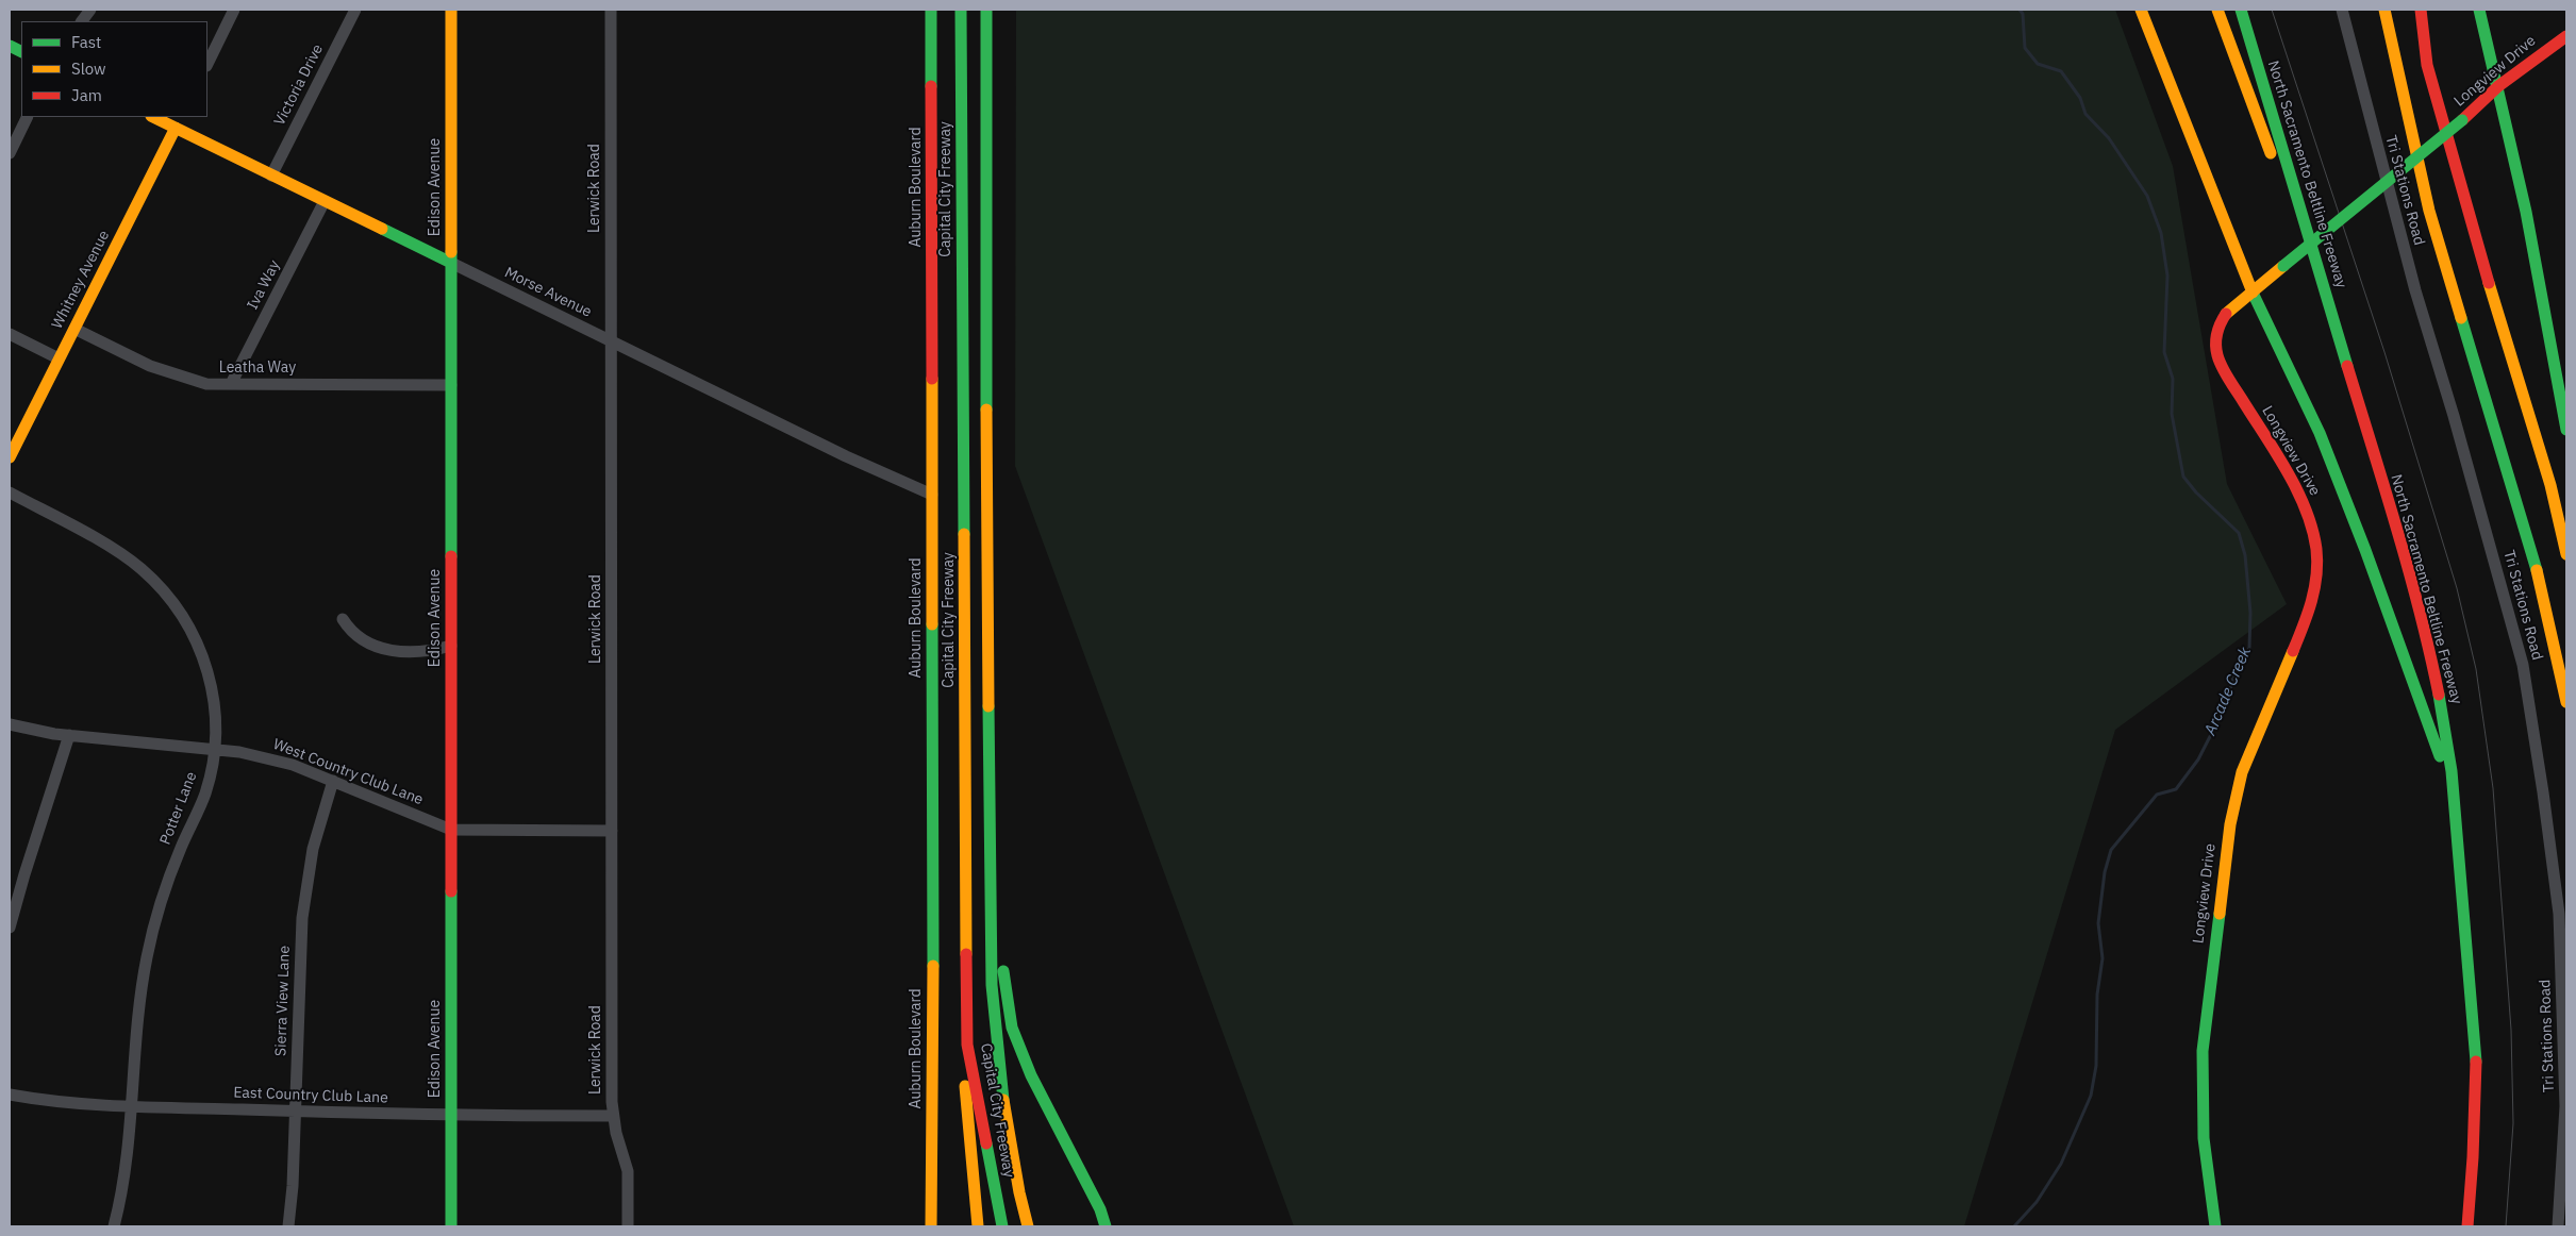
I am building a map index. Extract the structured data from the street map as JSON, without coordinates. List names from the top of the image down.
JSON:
{
  "streets": {
    "main road": [
      "Longview Drive",
      "North Sacramento Beltline Freeway",
      "Edison Avenue",
      "Auburn Boulevard",
      "Capital City Freeway",
      "Whitney Avenue",
      "Morse Avenue"
    ],
    "street": [
      "Victoria Drive",
      "Lerwick Road",
      "Tri Stations Road",
      "Iva Way",
      "Leatha Way",
      "West Country Club Lane",
      "Potter Lane",
      "Sierra View Lane",
      "East Country Club Lane"
    ]
  },
  "crossings": [
    ["Victoria Drive", "Morse Avenue"],
    ["Edison Avenue", "Morse Avenue"],
    ["Edison Avenue", "Leatha Way"],
    ["Edison Avenue", "West Country Club Lane"],
    ["Edison Avenue", "East Country Club Lane"],
    ["Auburn Boulevard", "Morse Avenue"],
    ["Lerwick Road", "Morse Avenue"],
    ["Lerwick Road", "West Country Club Lane"],
    ["Lerwick Road", "East Country Club Lane"],
    ["Whitney Avenue", "Morse Avenue"],
    ["Whitney Avenue", "Leatha Way"],
    ["Iva Way", "Morse Avenue"],
    ["Iva Way", "Leatha Way"],
    ["West Country Club Lane", "Potter Lane"],
    ["West Country Club Lane", "Sierra View Lane"],
    ["Potter Lane", "East Country Club Lane"],
    ["Sierra View Lane", "East Country Club Lane"]
  ],
  "water": ["Arcade Creek"],
  "legend": ["Fast", "Slow", "Jam"]
}
